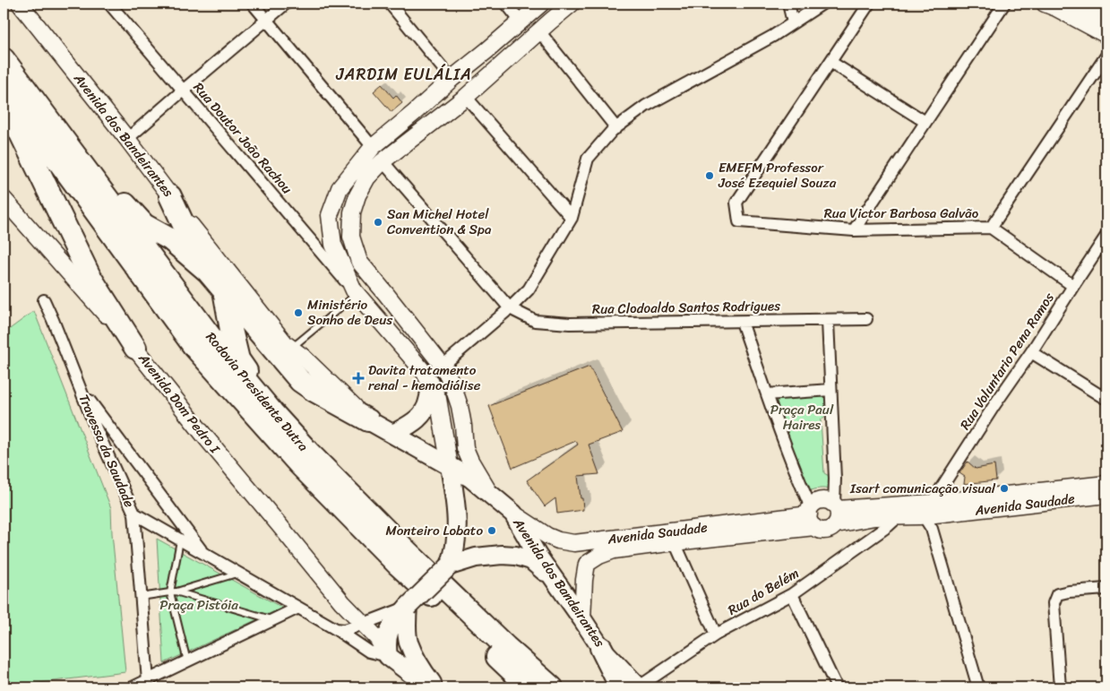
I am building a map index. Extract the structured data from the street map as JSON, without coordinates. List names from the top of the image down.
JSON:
{
  "streets": {
    "highway": ["Rodovia Presidente Dutra"],
    "main road": ["Avenida dos Bandeirantes", "Avenida Dom Pedro I", "Avenida Saudade"],
    "street": [
      "Rua Doutor João Rachou",
      "Rua Victor Barbosa Galvão",
      "Rua Clodoaldo Santos Rodrigues",
      "Rua Voluntario Pena Ramos",
      "Travessa da Saudade",
      "Rua do Belém"
    ]
  },
  "crossings": [
    ["Avenida dos Bandeirantes", "Avenida Saudade"],
    ["Avenida dos Bandeirantes", "Rua do Belém"],
    ["Rua Victor Barbosa Galvão", "Rua Voluntario Pena Ramos"],
    ["Rua Voluntario Pena Ramos", "Avenida Saudade"],
    ["Avenida Dom Pedro I", "Travessa da Saudade"],
    ["Avenida Saudade", "Rua do Belém"]
  ],
  "districts": ["JARDIM EULÁLIA"],
  "parks": ["Praça Paul Haires", "Praça Pistóia"],
  "places": {
    "other": [
      "EMEFM Professor José Ezequiel Souza",
      "San Michel Hotel Convention & Spa",
      "Ministério Sonho de Deus",
      "Isart comunicação visual",
      "Monteiro Lobato"
    ],
    "health": ["Davita tratamento renal - hemodiálise"]
  }
}
